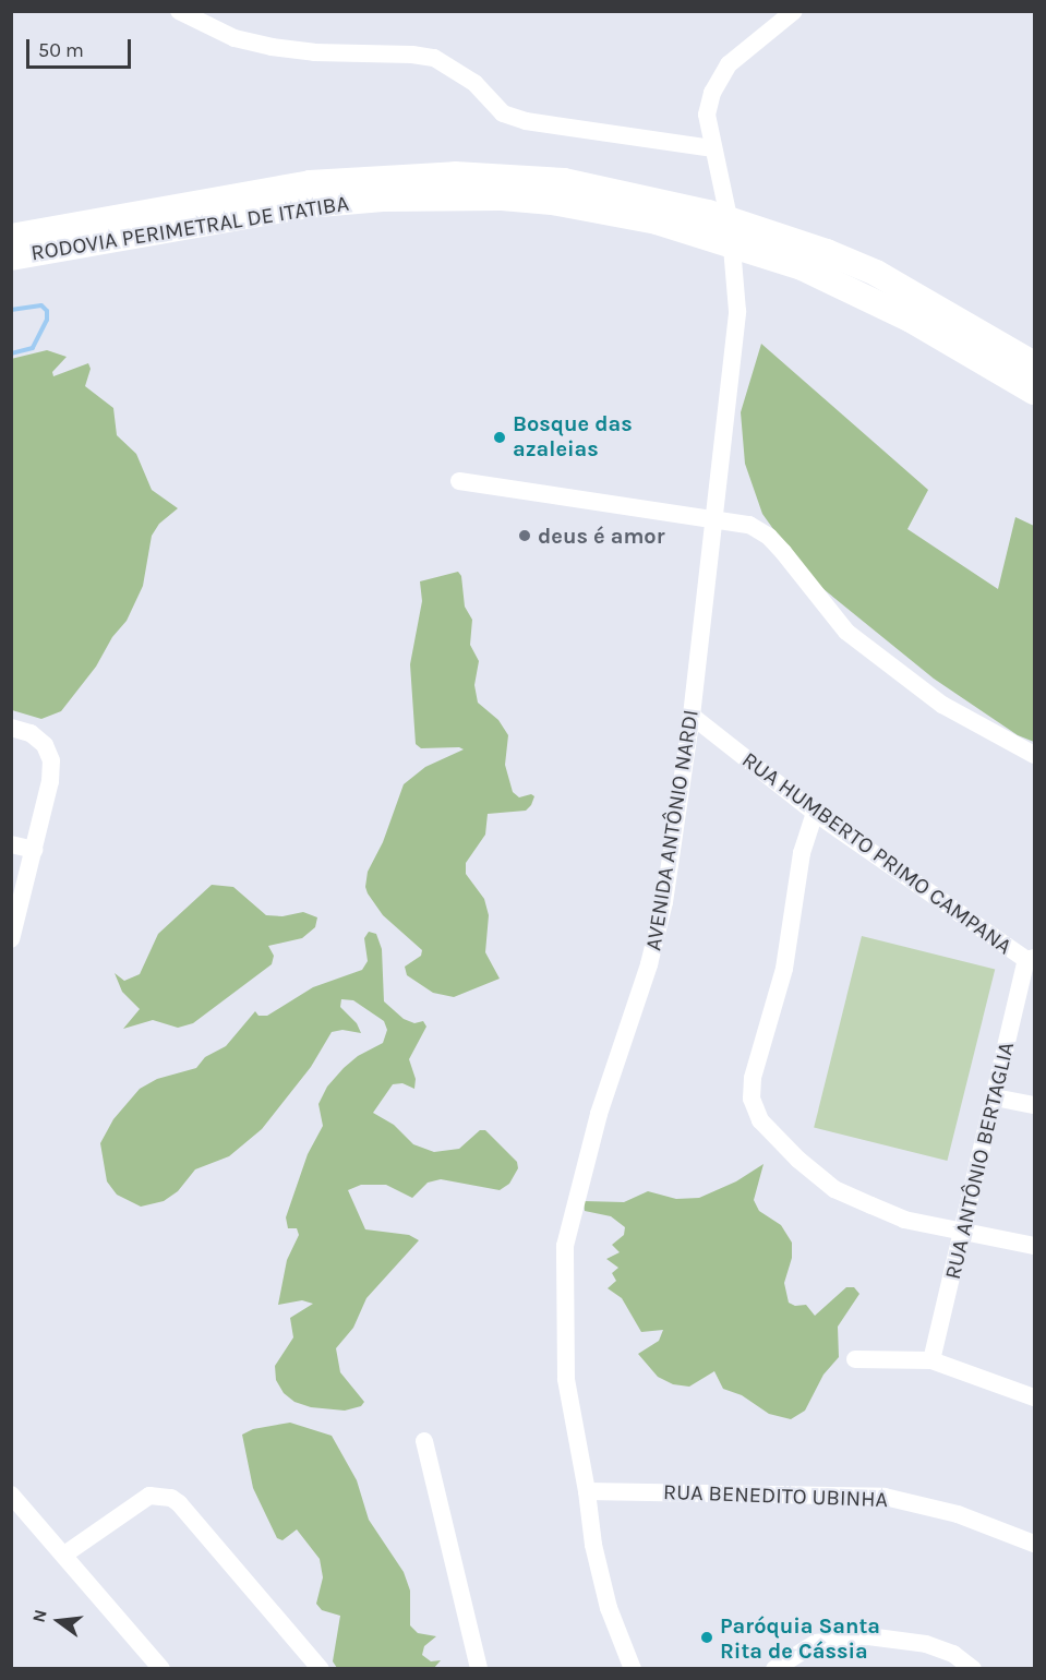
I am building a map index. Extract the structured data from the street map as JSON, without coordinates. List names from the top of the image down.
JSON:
{
  "streets": {
    "highway": ["RODOVIA PERIMETRAL DE ITATIBA"],
    "street": [
      "AVENIDA ANTÔNIO NARDI",
      "RUA HUMBERTO PRIMO CAMPANA",
      "RUA ANTÔNIO BERTAGLIA",
      "RUA BENEDITO UBINHA"
    ]
  },
  "crossings": [
    ["AVENIDA ANTÔNIO NARDI", "RUA HUMBERTO PRIMO CAMPANA"],
    ["AVENIDA ANTÔNIO NARDI", "RUA BENEDITO UBINHA"],
    ["RUA HUMBERTO PRIMO CAMPANA", "RUA ANTÔNIO BERTAGLIA"]
  ],
  "places": ["Bosque das azaleias", "deus é amor", "Paróquia Santa Rita de Cássia"],
  "scale_bar": "50 m",
  "north": "left"
}
